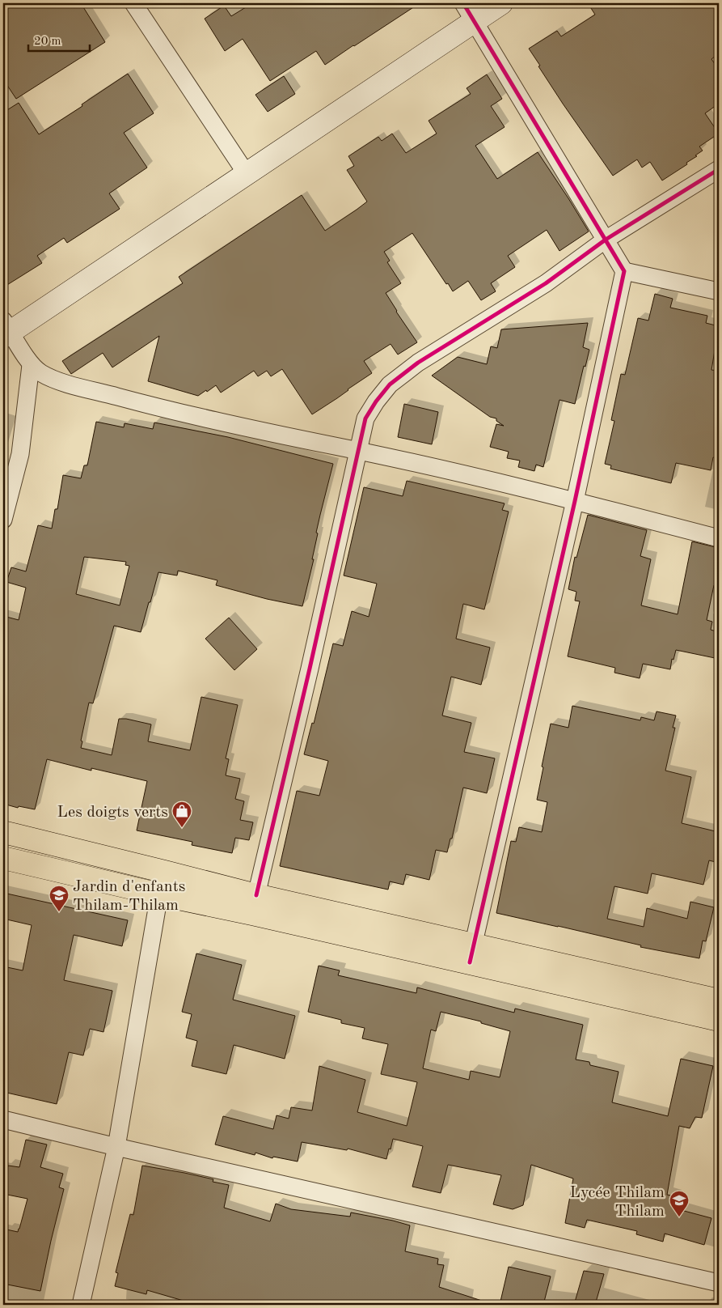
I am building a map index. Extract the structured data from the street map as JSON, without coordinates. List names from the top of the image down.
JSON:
{
  "places": {
    "shop": ["Les doigts verts"],
    "school or university": ["Jardin d'enfants Thilam-Thilam", "Lycée Thilam Thilam"]
  },
  "scale_bar": "20 m"
}
